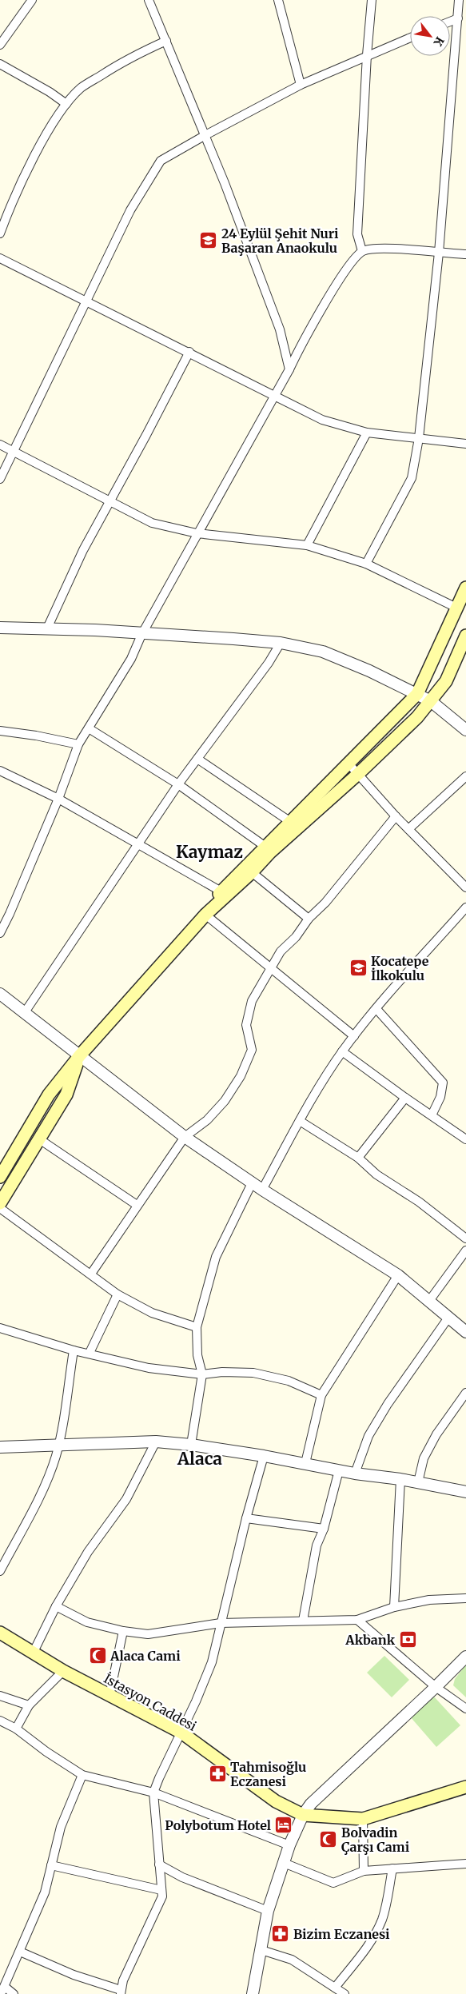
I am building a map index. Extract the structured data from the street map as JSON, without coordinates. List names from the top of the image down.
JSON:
{
  "streets": {
    "main road": ["İstasyon Caddesi"]
  },
  "districts": ["Kaymaz", "Alaca"],
  "places": {
    "school or university": ["24 Eylül Şehit Nuri Başaran Anaokulu", "Kocatepe İlkokulu"],
    "bank": ["Akbank"],
    "mosque": ["Alaca Cami", "Bolvadin Çarşı Cami"],
    "pharmacy": ["Tahmisoğlu Eczanesi", "Bizim Eczanesi"],
    "hotel": ["Polybotum Hotel"]
  },
  "north": "bottom right"
}
